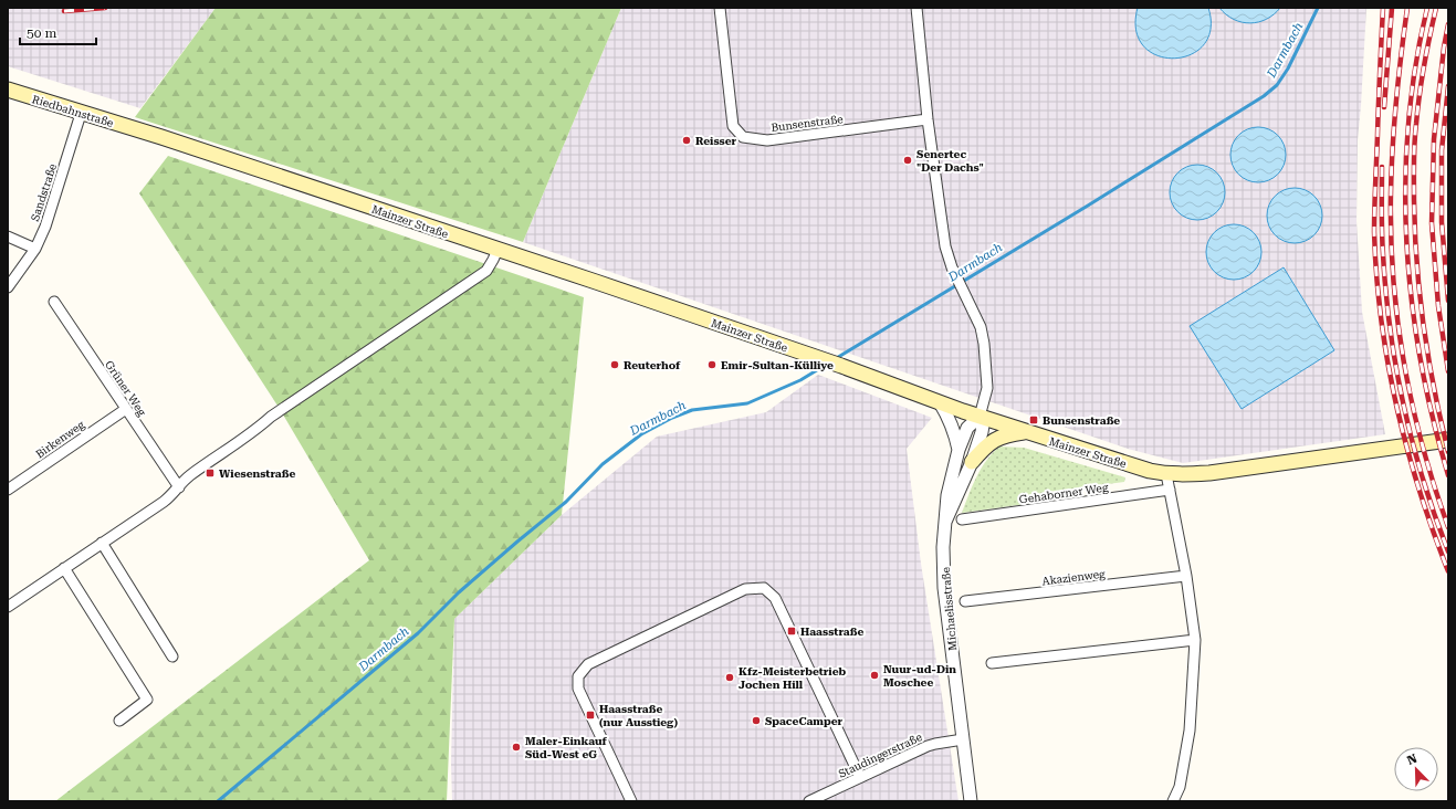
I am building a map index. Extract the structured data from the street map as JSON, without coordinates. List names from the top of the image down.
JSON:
{
  "streets": {
    "main road": ["Riedbahnstraße", "Mainzer Straße"],
    "street": [
      "Bunsenstraße",
      "Sandstraße",
      "Grüner Weg",
      "Birkenweg",
      "Gehaborner Weg",
      "Akazienweg",
      "Michaelisstraße",
      "Staudingerstraße"
    ]
  },
  "crossings": [
    ["Riedbahnstraße", "Sandstraße"],
    ["Riedbahnstraße", "Mainzer Straße"],
    ["Mainzer Straße", "Michaelisstraße"],
    ["Grüner Weg", "Birkenweg"],
    ["Michaelisstraße", "Staudingerstraße"]
  ],
  "water": ["Darmbach"],
  "places": {
    "other": [
      "Reisser",
      "Senertec \"Der Dachs\"",
      "Reuterhof",
      "Emir-Sultan-Külliye",
      "Nuur-ud-Din Moschee",
      "Kfz-Meisterbetrieb Jochen Hill",
      "SpaceCamper",
      "Maler-Einkauf Süd-West eG"
    ],
    "transit": [
      "Bunsenstraße",
      "Wiesenstraße",
      "Haasstraße",
      "Haasstraße (nur Ausstieg)"
    ]
  },
  "scale_bar": "50 m",
  "north": "top left"
}
